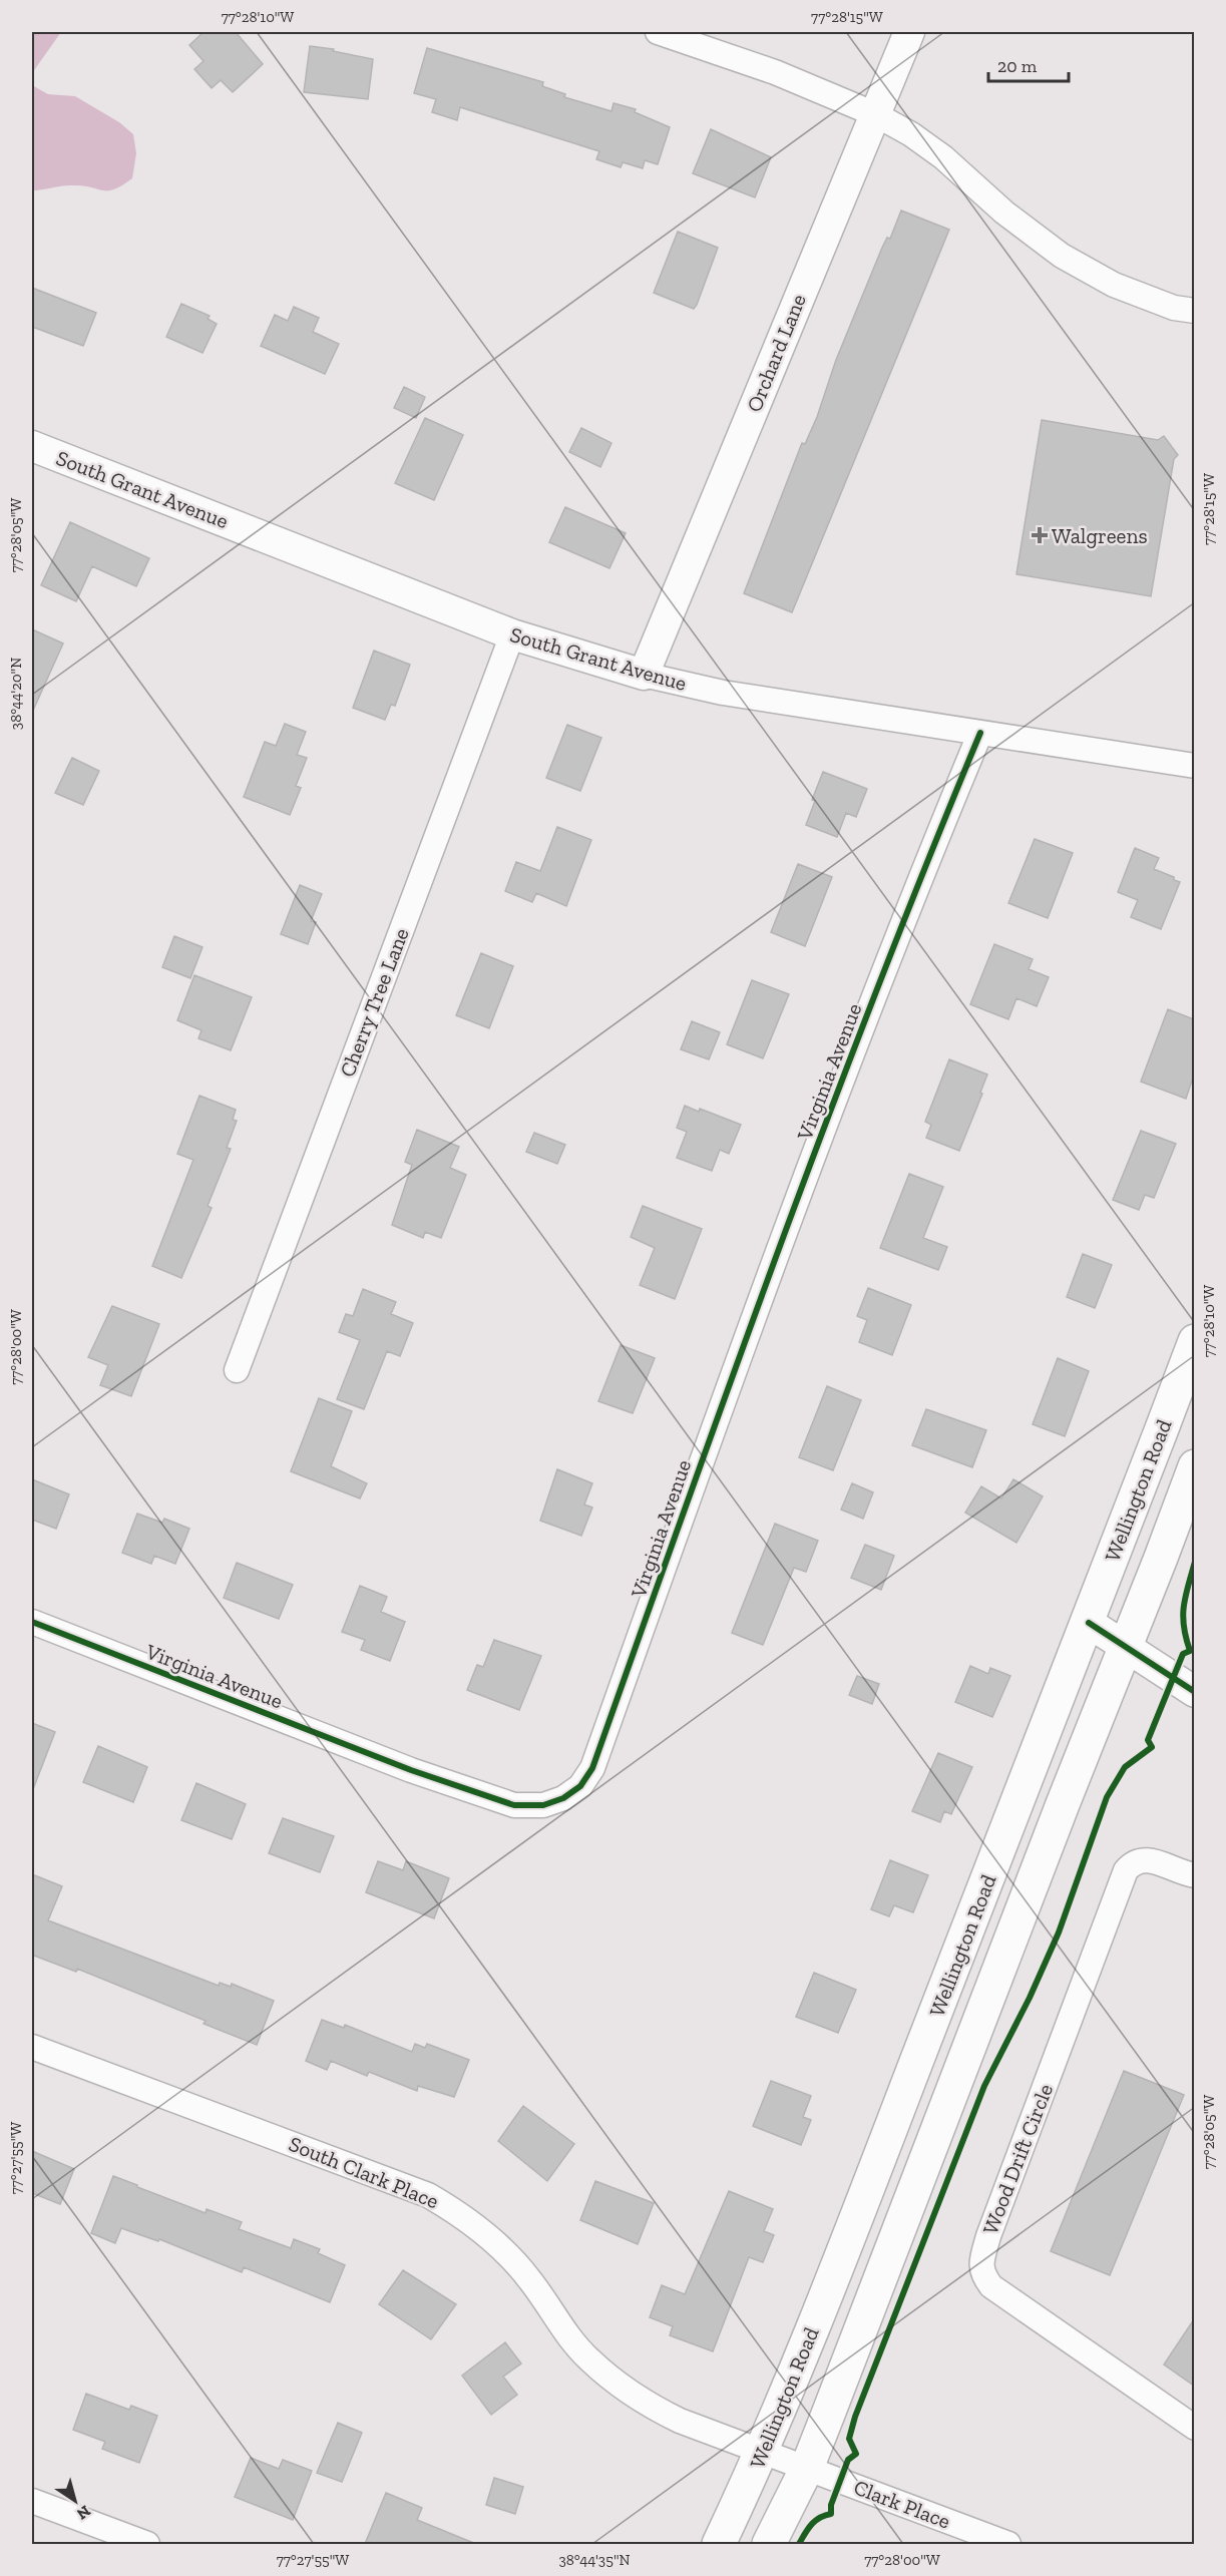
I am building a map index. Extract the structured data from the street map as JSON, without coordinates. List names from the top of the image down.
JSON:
{
  "streets": {
    "main road": ["Wellington Road"],
    "street": [
      "Orchard Lane",
      "South Grant Avenue",
      "Cherry Tree Lane",
      "Virginia Avenue",
      "Wood Drift Circle",
      "South Clark Place",
      "Clark Place"
    ]
  },
  "crossings": [
    ["Orchard Lane", "South Grant Avenue"],
    ["South Grant Avenue", "Cherry Tree Lane"],
    ["South Grant Avenue", "Virginia Avenue"],
    ["Wellington Road", "South Clark Place"],
    ["Wellington Road", "Clark Place"],
    ["South Clark Place", "Clark Place"]
  ],
  "places": {
    "health": ["Walgreens"]
  },
  "scale_bar": "20 m",
  "north": "bottom right",
  "coordinates": [
    "77°28'10\"W",
    "77°28'15\"W",
    "77°28'05\"W",
    "38°44'20\"N",
    "77°28'00\"W",
    "77°27'55\"W",
    "38°44'35\"N"
  ]
}
